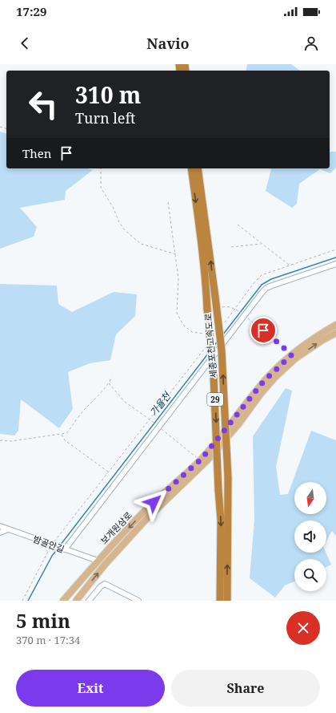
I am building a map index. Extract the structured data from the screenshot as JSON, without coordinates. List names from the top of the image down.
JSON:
{
  "streets": {
    "highway": ["세종포천고속도로", "29"],
    "main road": ["보개원삼로"],
    "street": ["밤골안길"]
  },
  "crossings": [
    ["보개원삼로", "밤골안길"]
  ],
  "water": ["가율천"],
  "north": "bottom",
  "page": {
    "status": "17:29",
    "header": "Navio",
    "turn": ["310 m", "Turn left"],
    "then": "Then",
    "heading": ["5 min", "370 m · 17:34"],
    "buttons": ["Exit", "Share"]
  }
}
